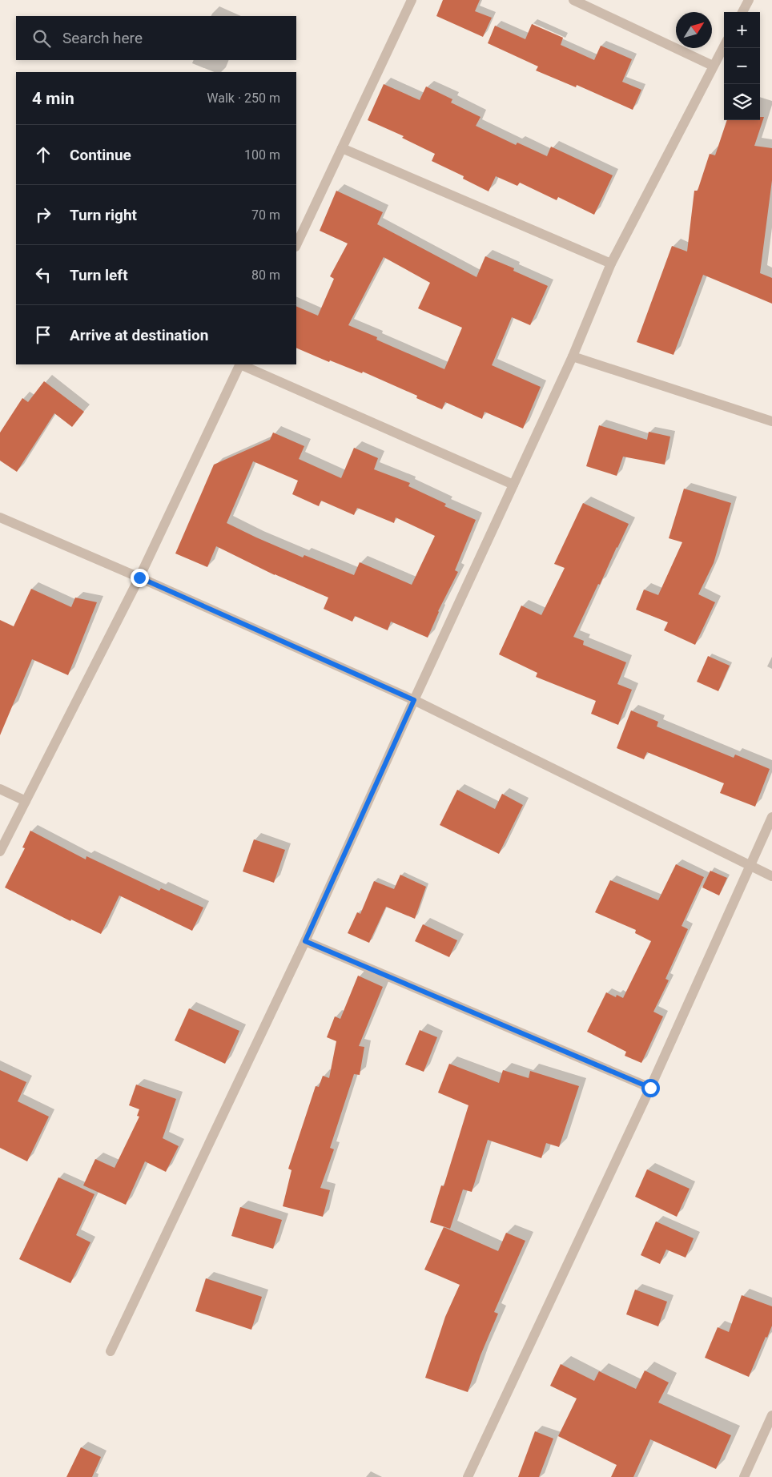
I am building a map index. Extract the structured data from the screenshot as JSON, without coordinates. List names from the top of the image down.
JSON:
{
  "north": "top right",
  "page": {
    "map_buttons": ["+", "−"],
    "search": "Search here",
    "heading": ["4 min", "Walk · 250 m"],
    "list": [
      ["Continue", "100 m"],
      ["Turn right", "70 m"],
      ["Turn left", "80 m"],
      "Arrive at destination"
    ]
  }
}
